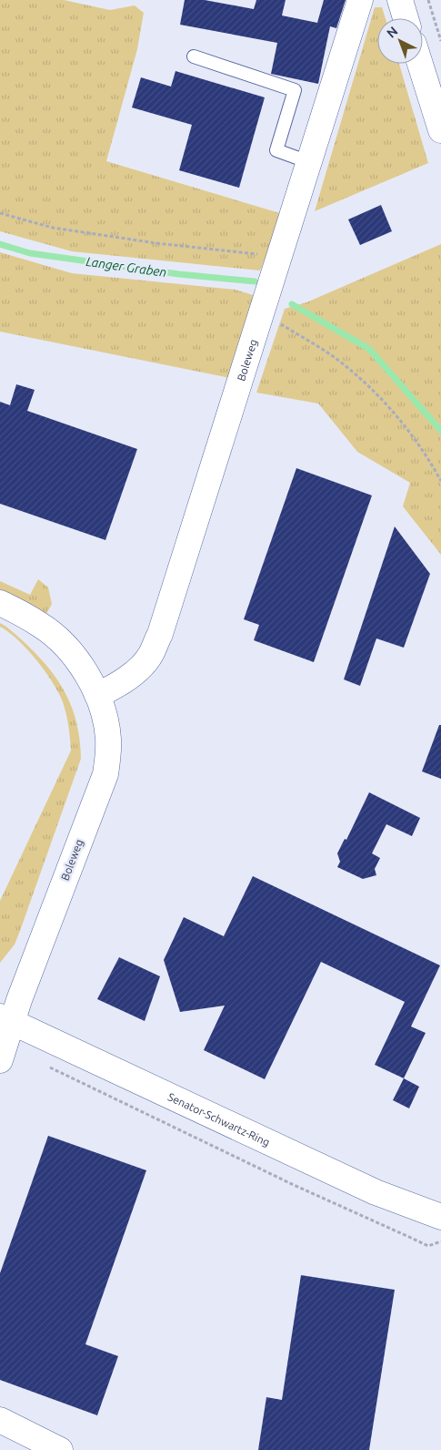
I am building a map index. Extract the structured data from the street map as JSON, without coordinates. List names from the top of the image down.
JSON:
{
  "streets": {
    "street": ["Boleweg", "Senator-Schwartz-Ring"]
  },
  "crossings": [
    ["Boleweg", "Senator-Schwartz-Ring"]
  ],
  "water": ["Langer Graben"],
  "north": "top left"
}
